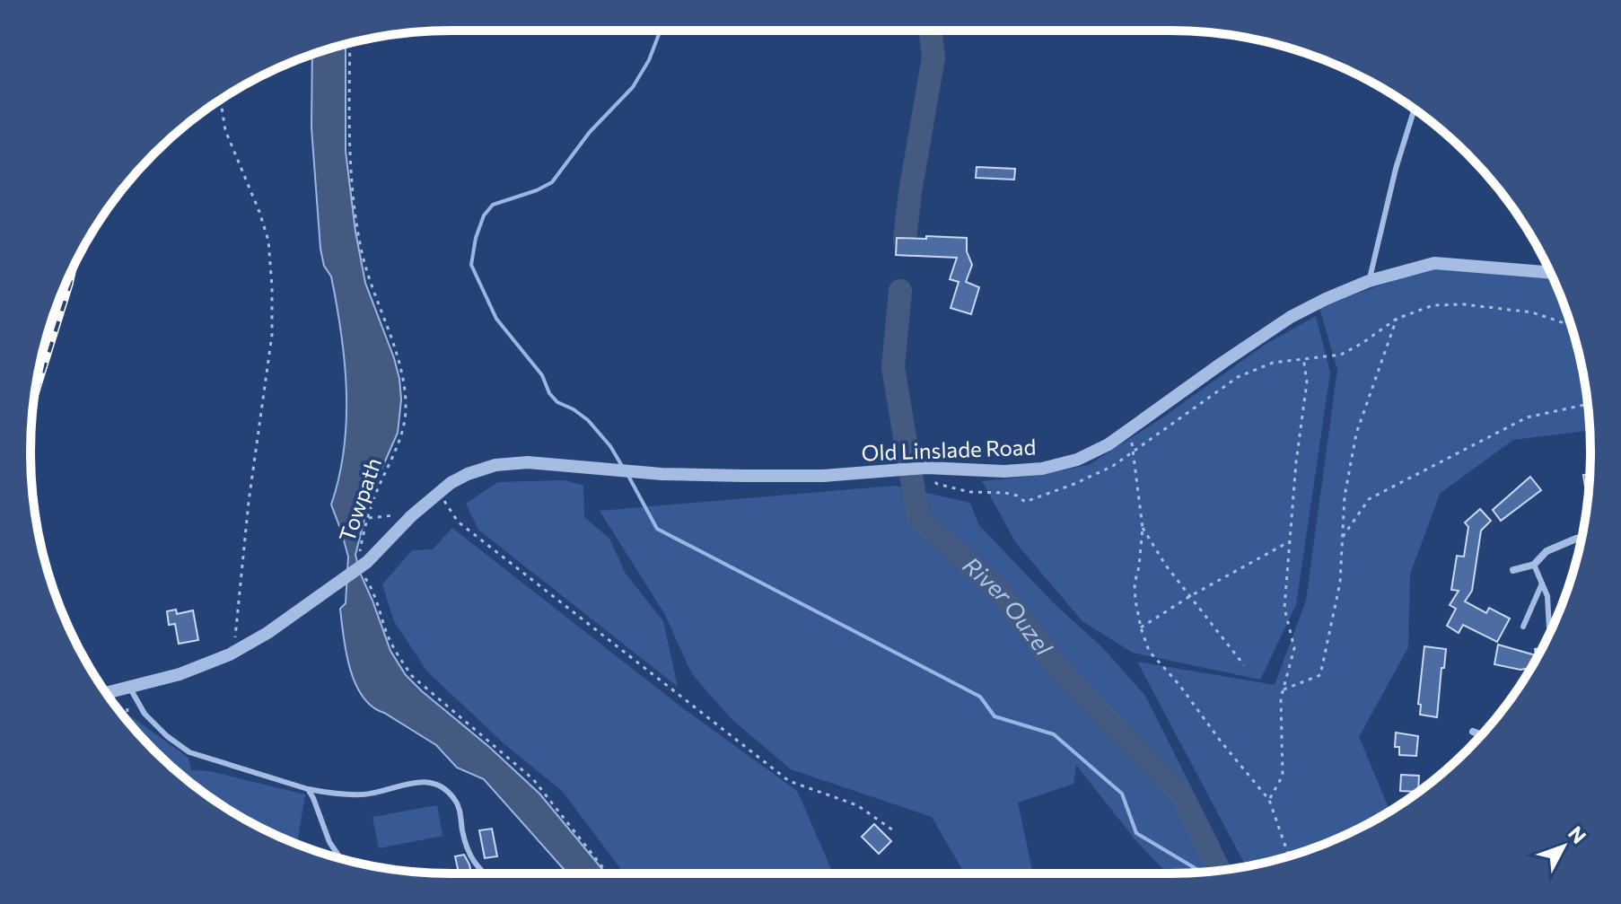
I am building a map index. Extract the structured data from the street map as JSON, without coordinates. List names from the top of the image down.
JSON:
{
  "streets": {
    "street": ["Old Linslade Road"],
    "path": ["Towpath"]
  },
  "crossings": [
    ["Old Linslade Road", "Towpath"]
  ],
  "water": ["River Ouzel"],
  "north": "top right"
}
